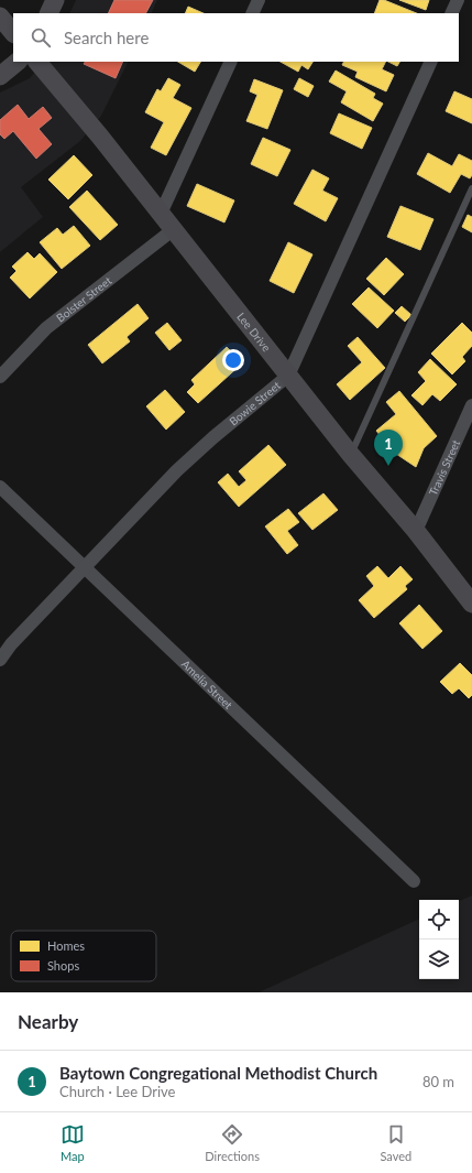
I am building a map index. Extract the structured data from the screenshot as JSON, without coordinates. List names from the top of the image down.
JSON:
{
  "streets": {
    "main road": ["Lee Drive"],
    "street": [
      "Bolster Street",
      "Bowie Street",
      "Travis Street",
      "Amelia Street"
    ]
  },
  "crossings": [
    ["Bolster Street", "Lee Drive"],
    ["Lee Drive", "Bowie Street"],
    ["Lee Drive", "Travis Street"],
    ["Bowie Street", "Amelia Street"]
  ],
  "legend": ["Homes", "Shops"],
  "page": {
    "search": "Search here",
    "pins": "1",
    "heading": "Nearby",
    "list": [
      {
        "mark": "1",
        "name": "Baytown Congregational Methodist Church",
        "note": "Church · Lee Drive",
        "value": "80 m"
      }
    ],
    "nav": ["Map", "Directions", "Saved"]
  }
}
